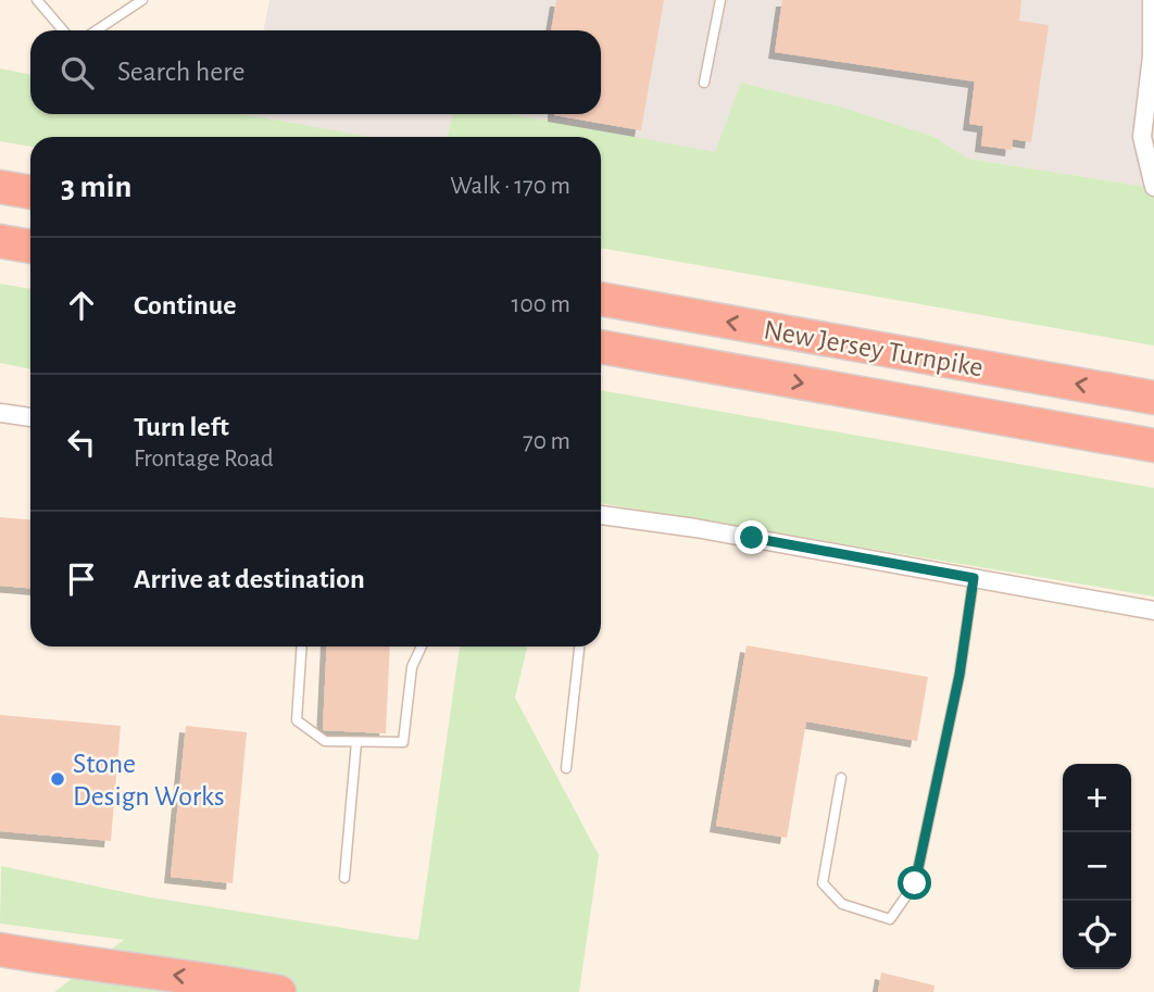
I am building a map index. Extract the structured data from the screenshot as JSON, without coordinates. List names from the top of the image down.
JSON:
{
  "streets": {
    "highway": ["New Jersey Turnpike"]
  },
  "places": ["Stone Design Works"],
  "page": {
    "search": "Search here",
    "heading": ["3 min", "Walk · 170 m"],
    "list": [
      ["Continue", "100 m"],
      ["Turn left", "Frontage Road", "70 m"],
      "Arrive at destination"
    ],
    "map_buttons": ["+", "−"]
  }
}
